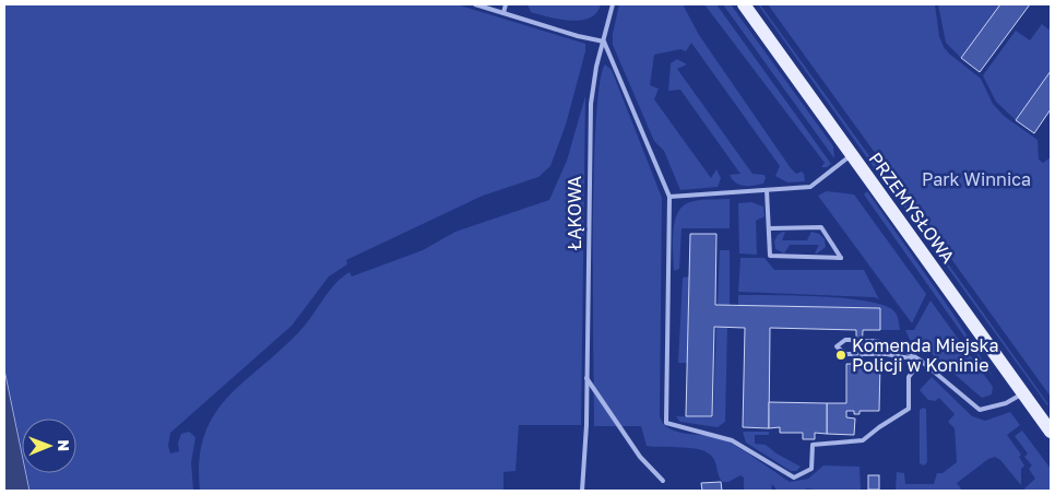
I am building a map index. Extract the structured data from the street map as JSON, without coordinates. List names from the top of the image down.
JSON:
{
  "streets": {
    "main road": ["PRZEMYSŁOWA"],
    "lane": ["ŁĄKOWA"]
  },
  "parks": ["Park Winnica"],
  "places": ["Komenda Miejska Policji w Koninie"],
  "north": "right"
}
